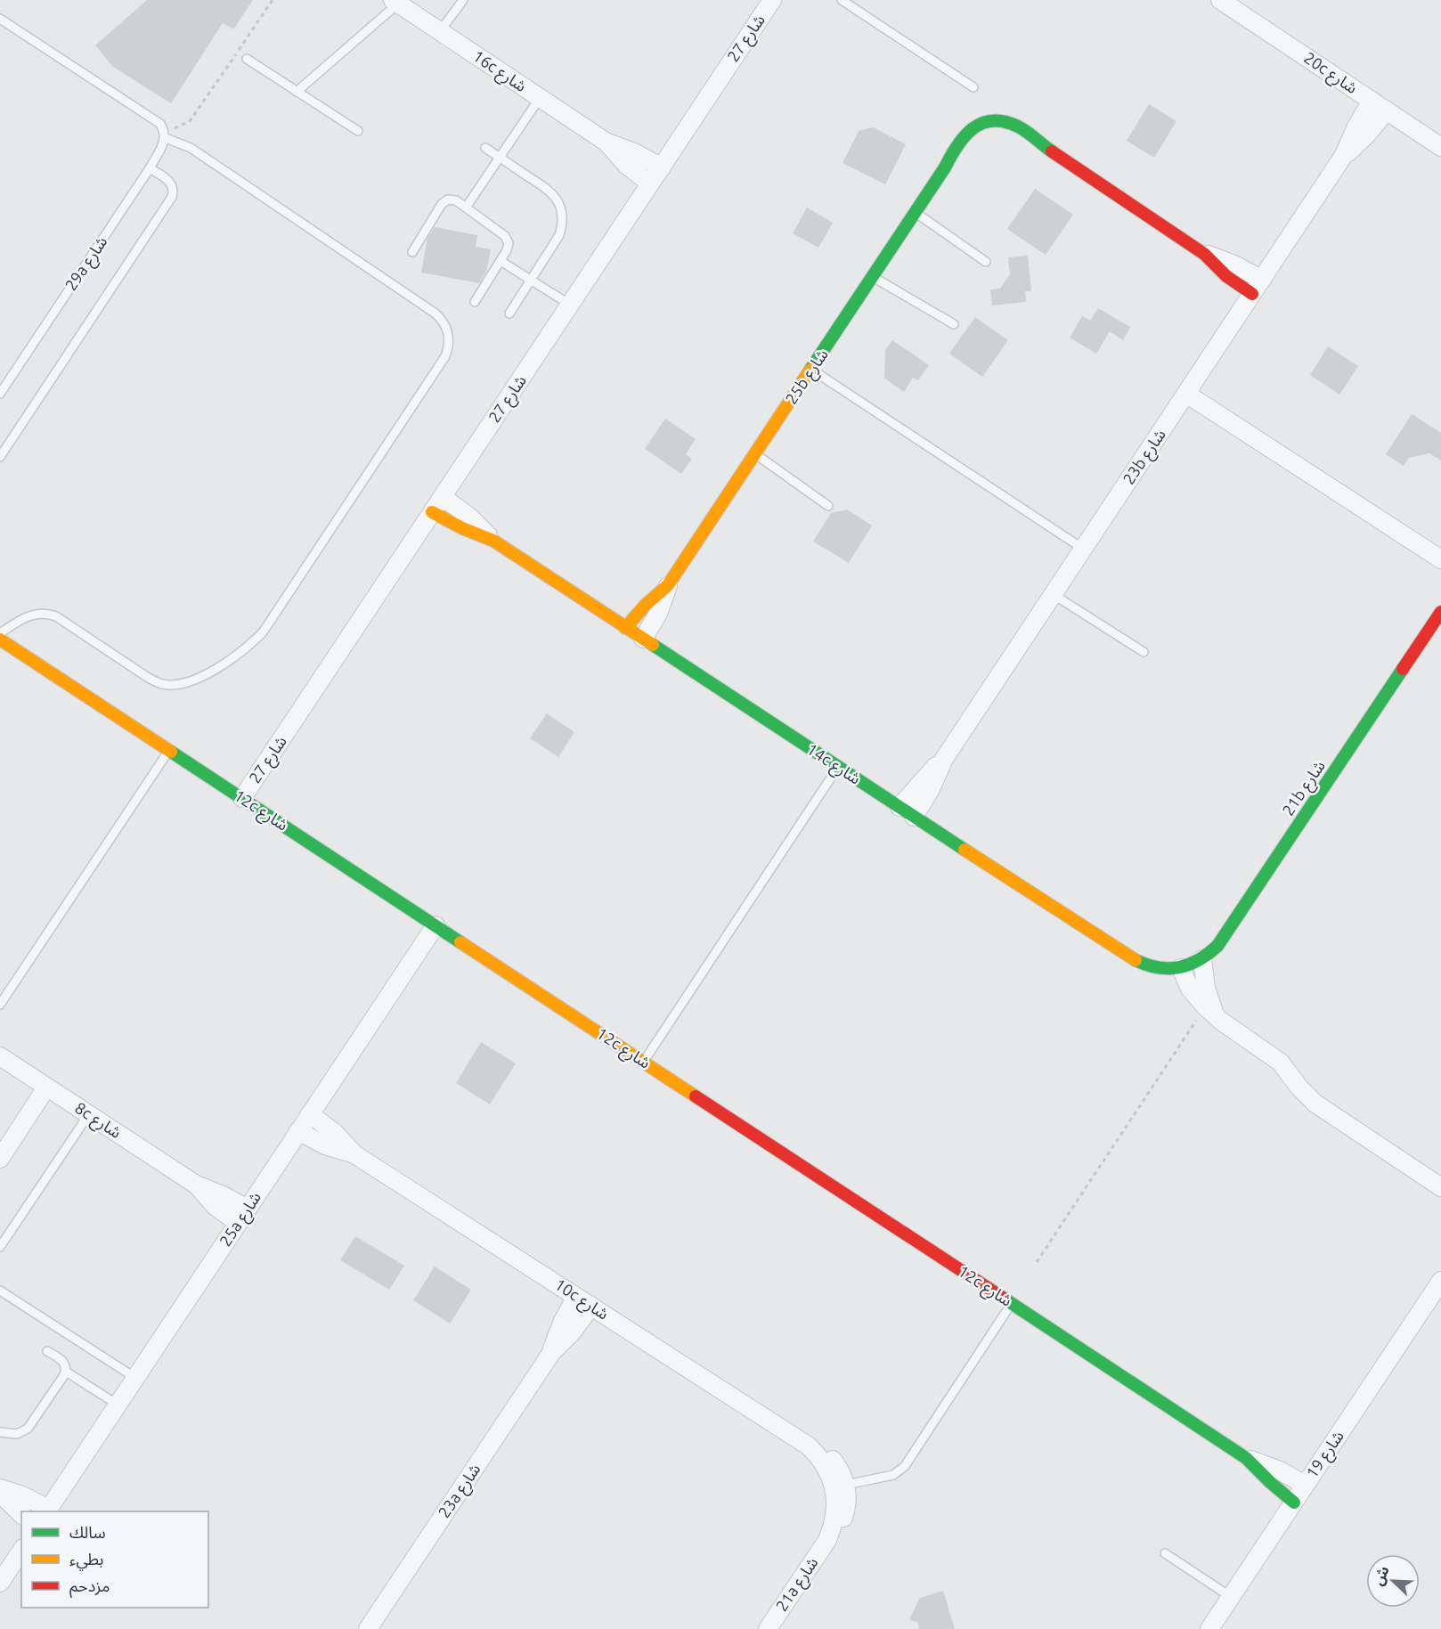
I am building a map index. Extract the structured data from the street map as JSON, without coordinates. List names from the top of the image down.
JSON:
{
  "streets": {
    "street": [
      "شارع 27",
      "16c شارع",
      "20c شارع",
      "25b شارع",
      "23b شارع",
      "14c شارع",
      "21b شارع",
      "12c شارع",
      "8c شارع",
      "25a شارع",
      "10c شارع",
      "شارع 19",
      "23a شارع",
      "21a شارع"
    ],
    "lane": ["29a شارع"]
  },
  "crossings": [
    ["شارع 27", "16c شارع"],
    ["شارع 27", "14c شارع"],
    ["شارع 27", "12c شارع"],
    ["20c شارع", "23b شارع"],
    ["25b شارع", "23b شارع"],
    ["25b شارع", "14c شارع"],
    ["23b شارع", "14c شارع"],
    ["14c شارع", "21b شارع"],
    ["12c شارع", "25a شارع"],
    ["12c شارع", "شارع 19"],
    ["8c شارع", "25a شارع"],
    ["25a شارع", "10c شارع"],
    ["10c شارع", "23a شارع"],
    ["10c شارع", "21a شارع"]
  ],
  "legend": ["سالك", "بطيء", "مزدحم"],
  "north": "top left"
}
